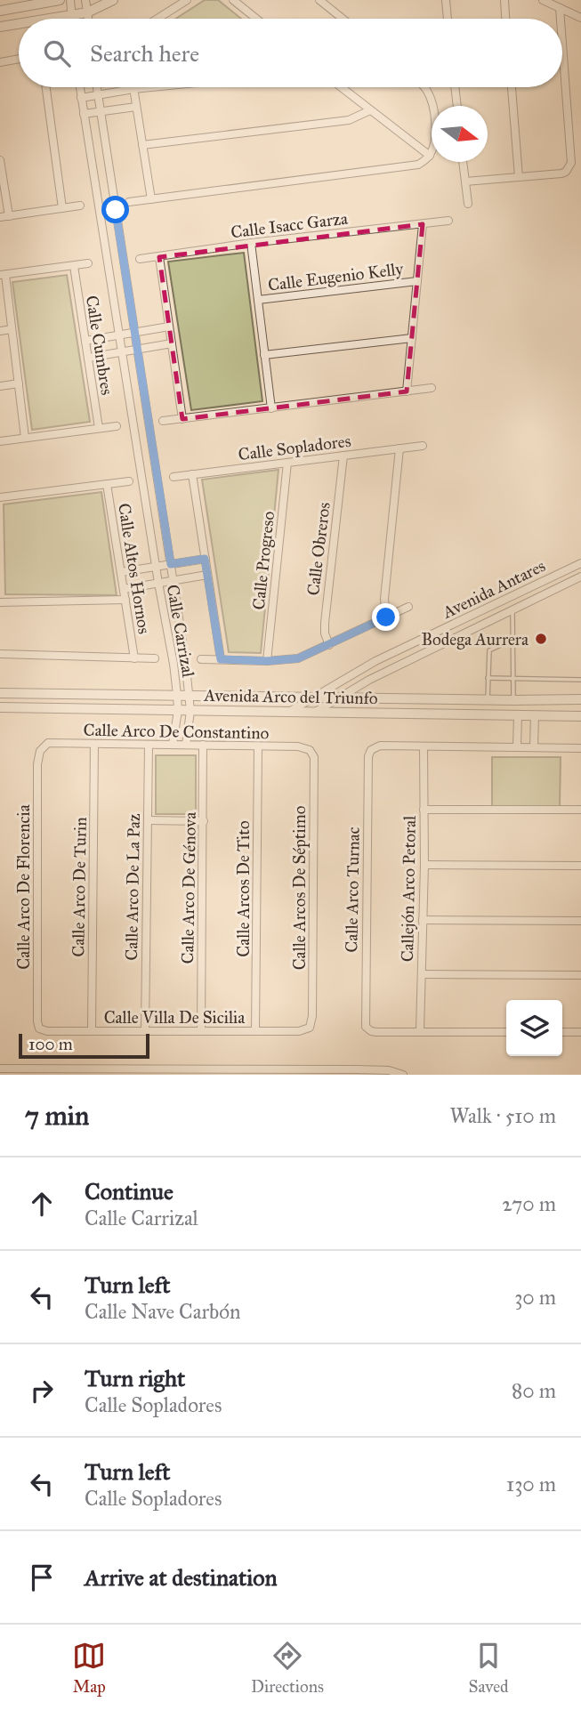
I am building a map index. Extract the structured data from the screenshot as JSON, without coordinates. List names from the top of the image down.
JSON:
{
  "streets": {
    "street": [
      "Calle Isacc Garza",
      "Calle Eugenio Kelly",
      "Calle Cumbres",
      "Calle Sopladores",
      "Calle Obreros",
      "Calle Progreso",
      "Calle Altos Hornos",
      "Avenida Antares",
      "Calle Carrizal",
      "Avenida Arco del Triunfo",
      "Calle Arco De Constantino",
      "Calle Arco De Florencia",
      "Calle Arco De Turin",
      "Calle Arco De La Paz",
      "Calle Arco De Génova",
      "Calle Arcos De Séptimo",
      "Calle Arcos De Tito",
      "Callejón Arco Petoral",
      "Calle Arco Turnac",
      "Calle Villa De Sicilia"
    ]
  },
  "crossings": [
    ["Calle Sopladores", "Calle Obreros"],
    ["Calle Sopladores", "Calle Progreso"],
    ["Avenida Antares", "Avenida Arco del Triunfo"],
    ["Calle Carrizal", "Avenida Arco del Triunfo"],
    ["Calle Carrizal", "Calle Arco De Constantino"],
    ["Calle Arco De Constantino", "Calle Arco De Florencia"],
    ["Calle Arco De Constantino", "Calle Arco De Turin"],
    ["Calle Arco De Constantino", "Calle Arco De La Paz"],
    ["Calle Arco De Constantino", "Calle Arco De Génova"],
    ["Calle Arco De Constantino", "Calle Arcos De Séptimo"],
    ["Calle Arco De Constantino", "Calle Arcos De Tito"],
    ["Calle Arco De Florencia", "Calle Villa De Sicilia"],
    ["Calle Arco De Turin", "Calle Villa De Sicilia"],
    ["Calle Arco De La Paz", "Calle Villa De Sicilia"],
    ["Calle Arco De Génova", "Calle Villa De Sicilia"],
    ["Calle Arcos De Séptimo", "Calle Villa De Sicilia"],
    ["Calle Arcos De Tito", "Calle Villa De Sicilia"],
    ["Callejón Arco Petoral", "Calle Arco Turnac"]
  ],
  "places": ["Bodega Aurrera"],
  "scale_bar": "100 m",
  "north": "right",
  "page": {
    "search": "Search here",
    "scale": "100 m",
    "heading": ["7 min", "Walk · 510 m"],
    "list": [
      ["Continue", "Calle Carrizal", "270 m"],
      ["Turn left", "Calle Nave Carbón", "30 m"],
      ["Turn right", "Calle Sopladores", "80 m"],
      ["Turn left", "Calle Sopladores", "130 m"],
      "Arrive at destination"
    ],
    "nav": ["Map", "Directions", "Saved"]
  }
}
